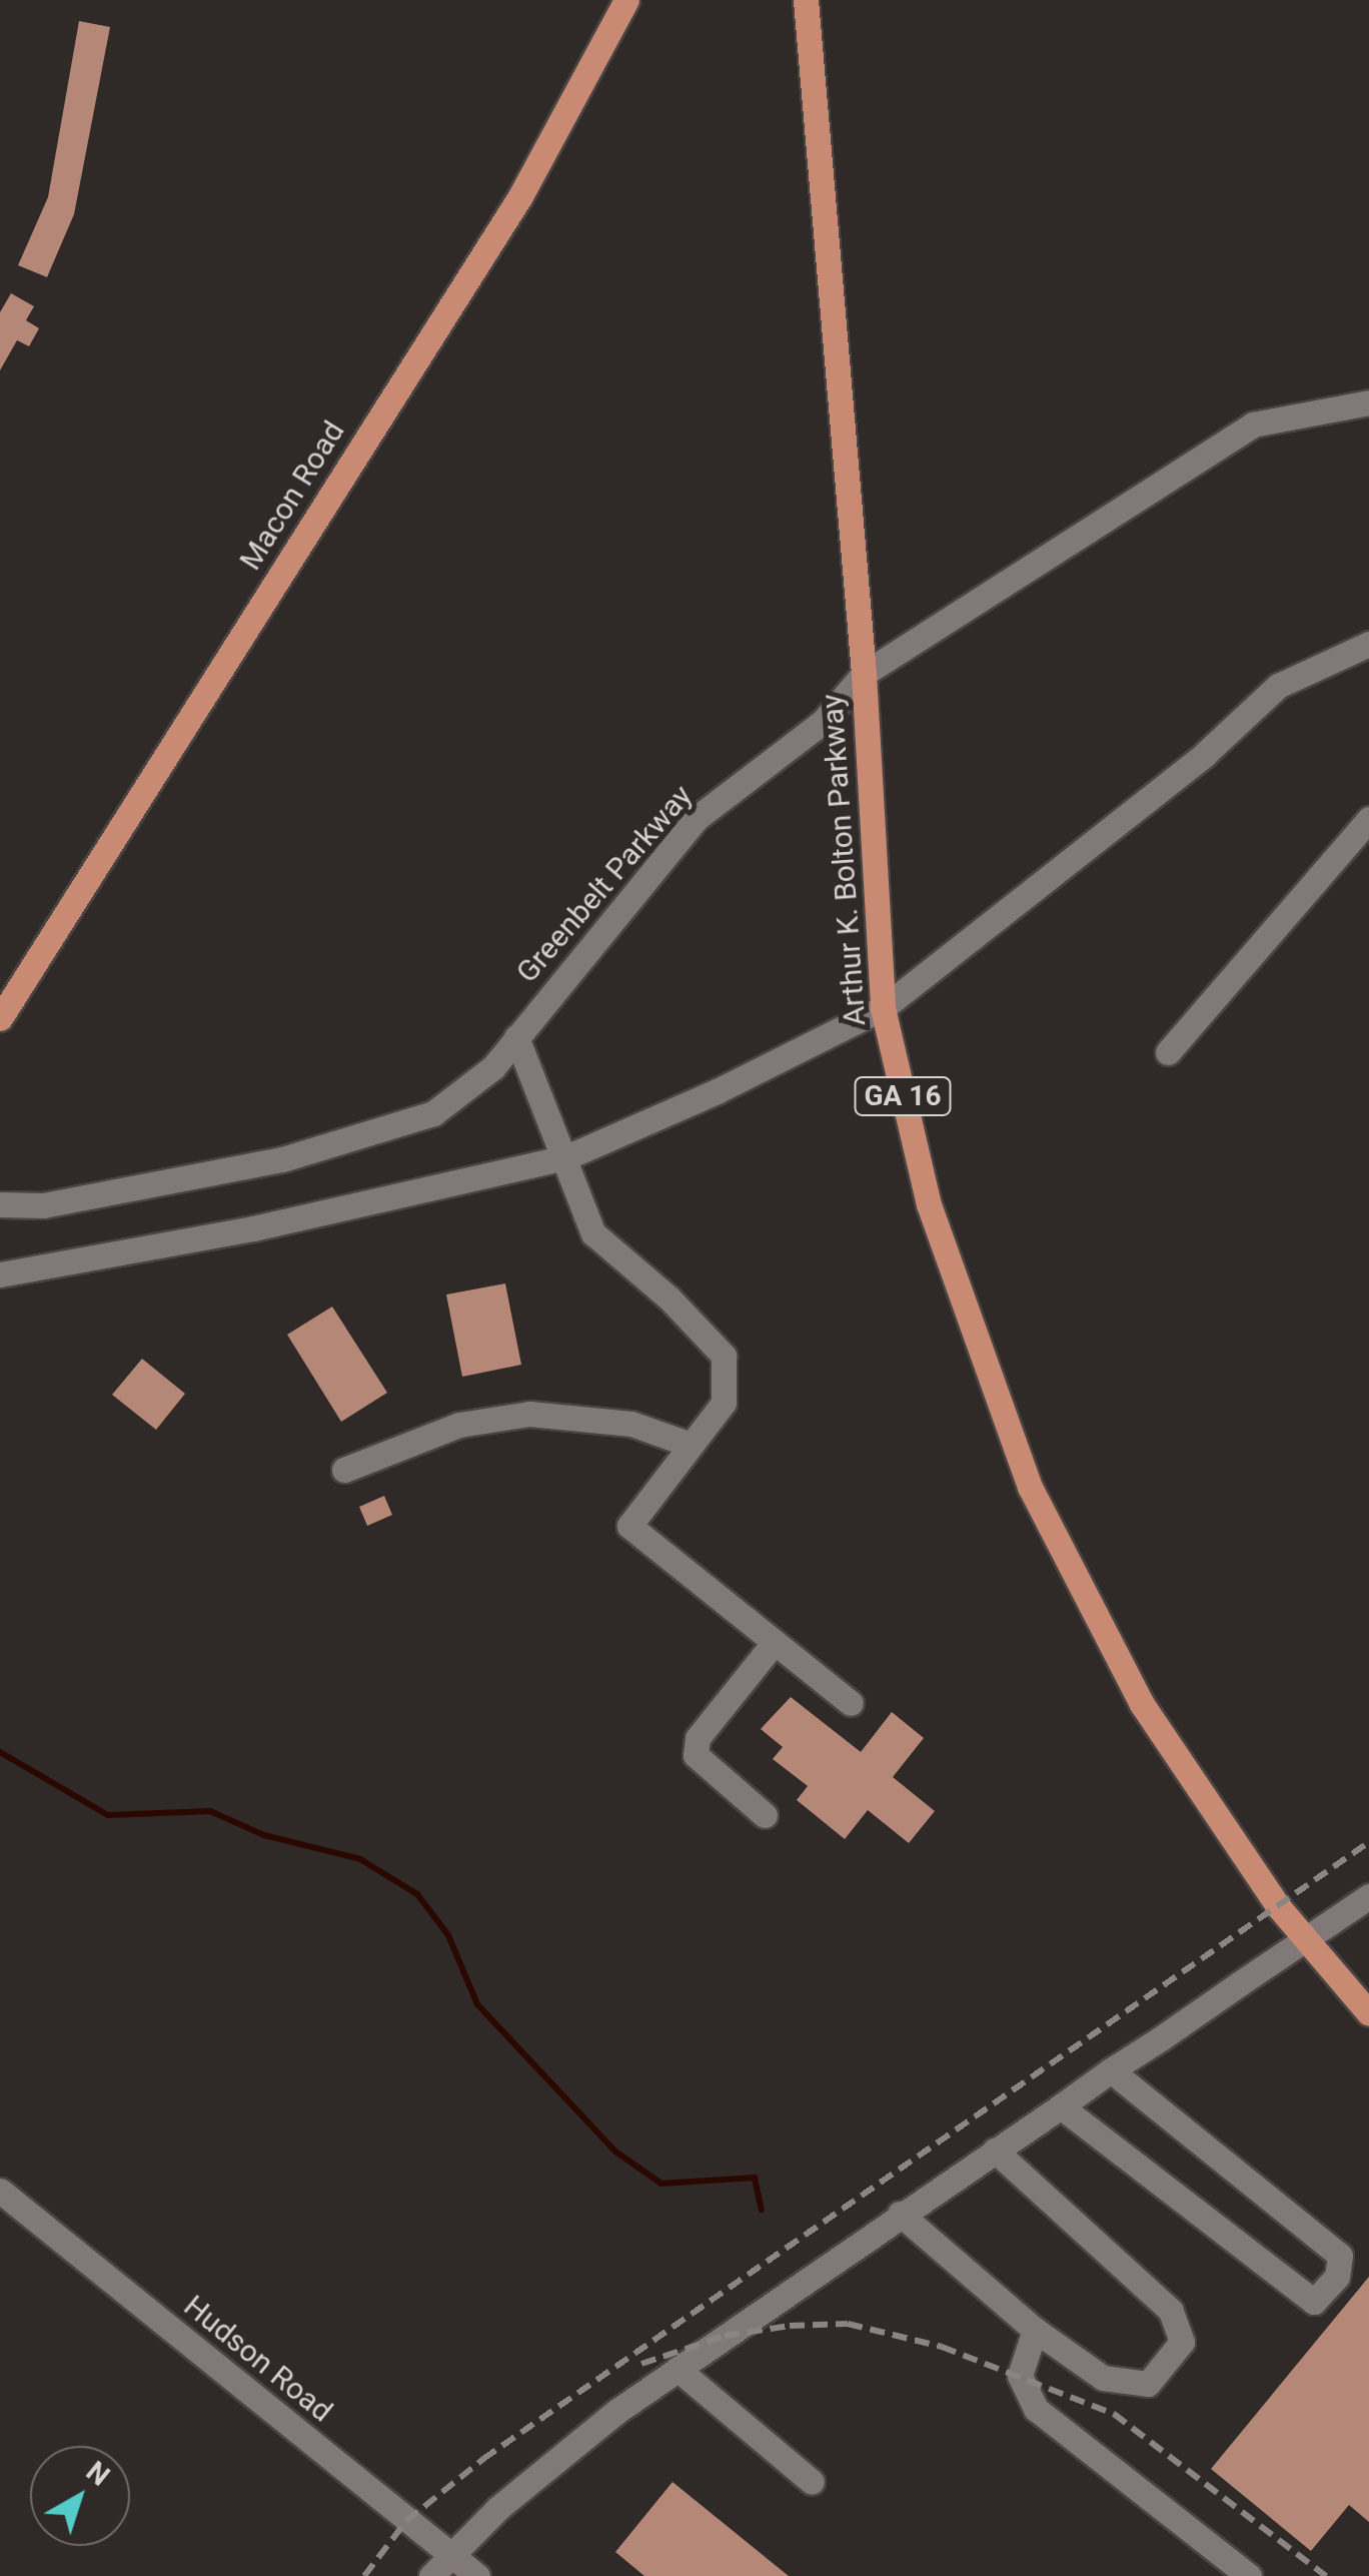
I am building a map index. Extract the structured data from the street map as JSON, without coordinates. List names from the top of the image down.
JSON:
{
  "streets": {
    "main road": ["Macon Road", "Arthur K. Bolton Parkway", "GA 16"],
    "street": ["Greenbelt Parkway", "Hudson Road"]
  },
  "crossings": [
    ["Arthur K. Bolton Parkway", "Greenbelt Parkway"]
  ],
  "north": "top right"
}
